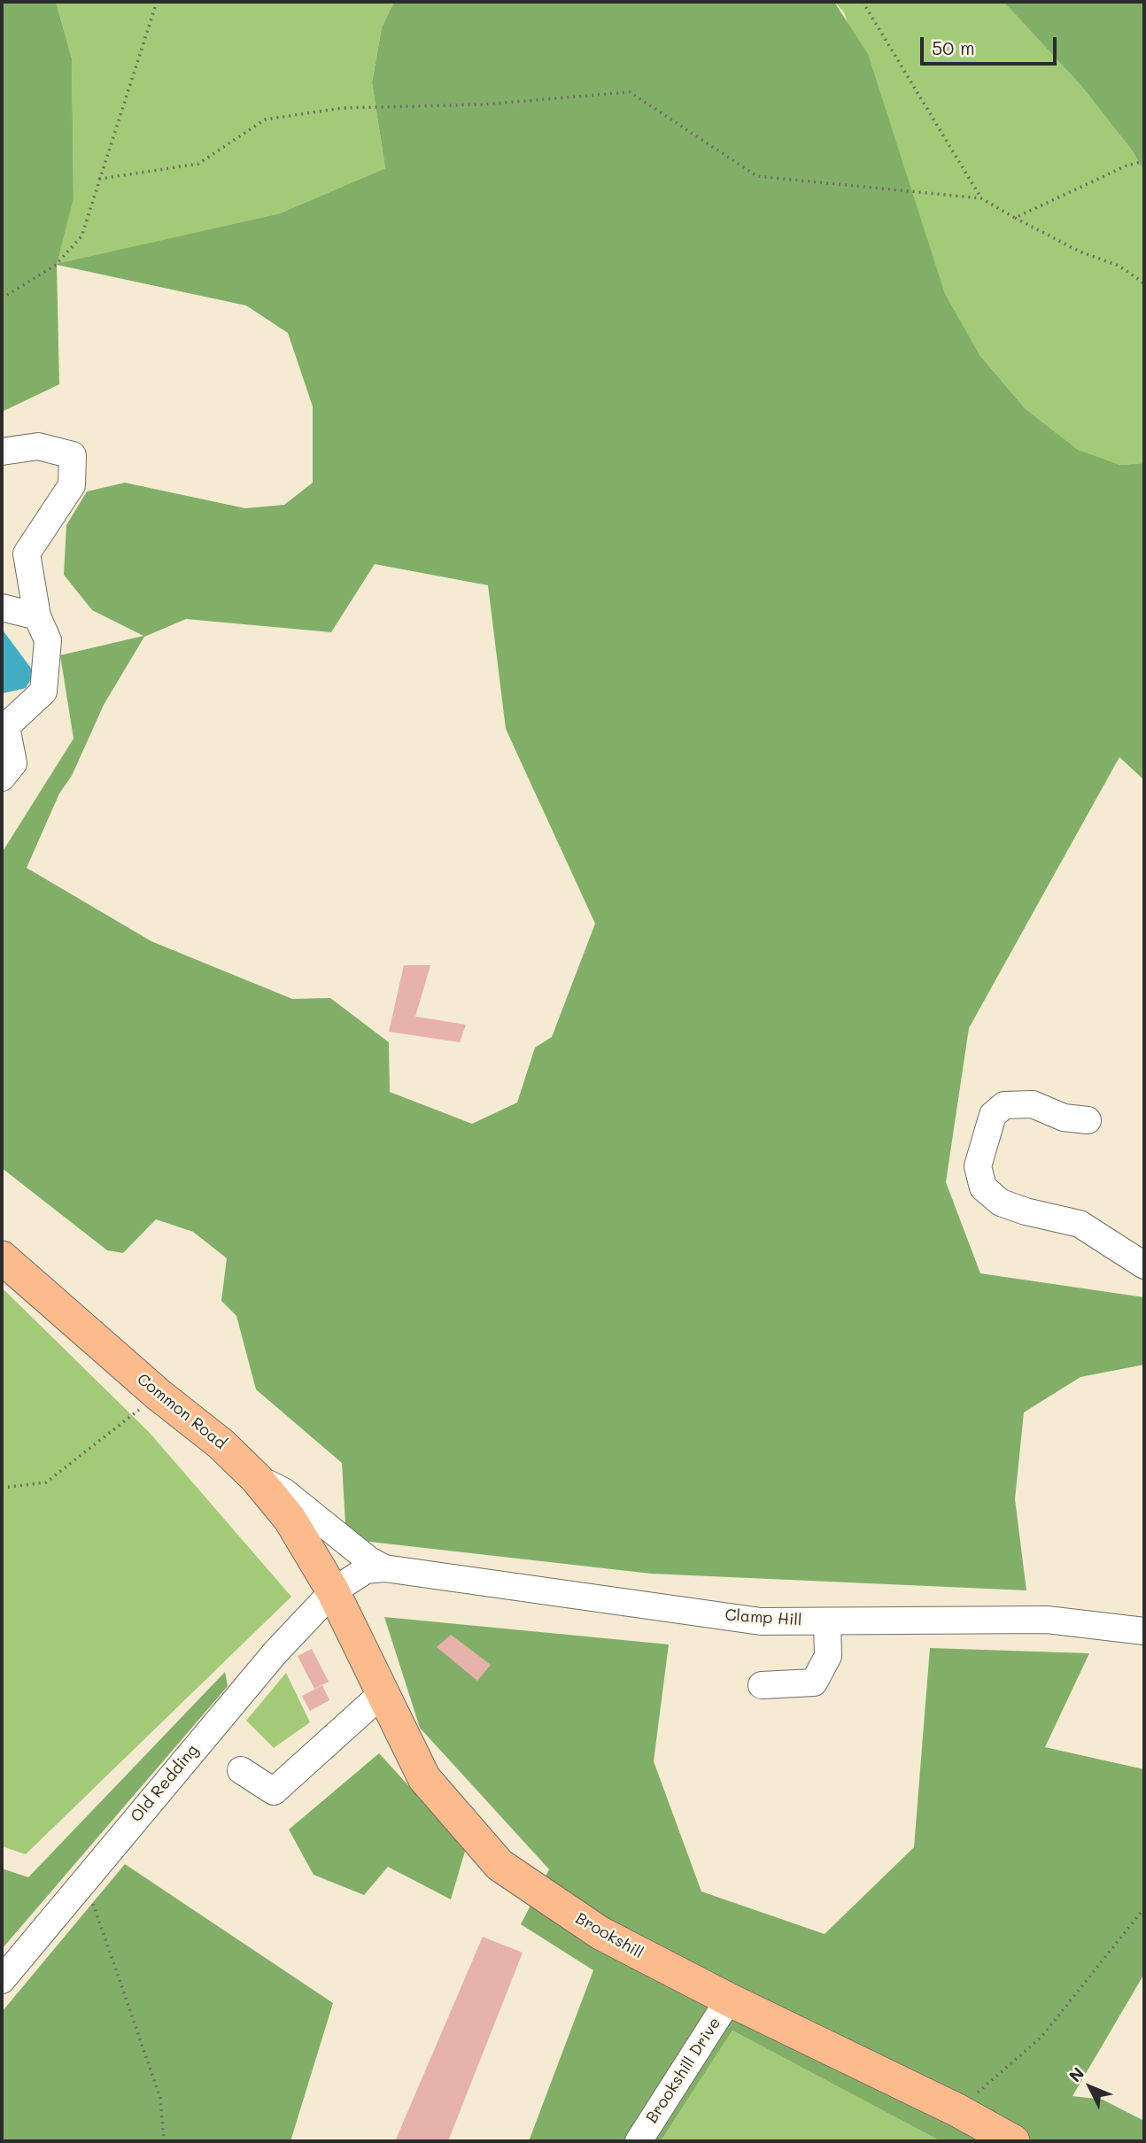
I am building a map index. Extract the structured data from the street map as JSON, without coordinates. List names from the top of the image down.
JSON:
{
  "streets": {
    "main road": ["Common Road", "Brookshill"],
    "street": ["Clamp Hill", "Old Redding", "Brookshill Drive"]
  },
  "crossings": [
    ["Common Road", "Clamp Hill"],
    ["Common Road", "Old Redding"],
    ["Common Road", "Brookshill"],
    ["Clamp Hill", "Old Redding"],
    ["Clamp Hill", "Brookshill"],
    ["Old Redding", "Brookshill"],
    ["Brookshill", "Brookshill Drive"]
  ],
  "scale_bar": "50 m",
  "north": "top left"
}
